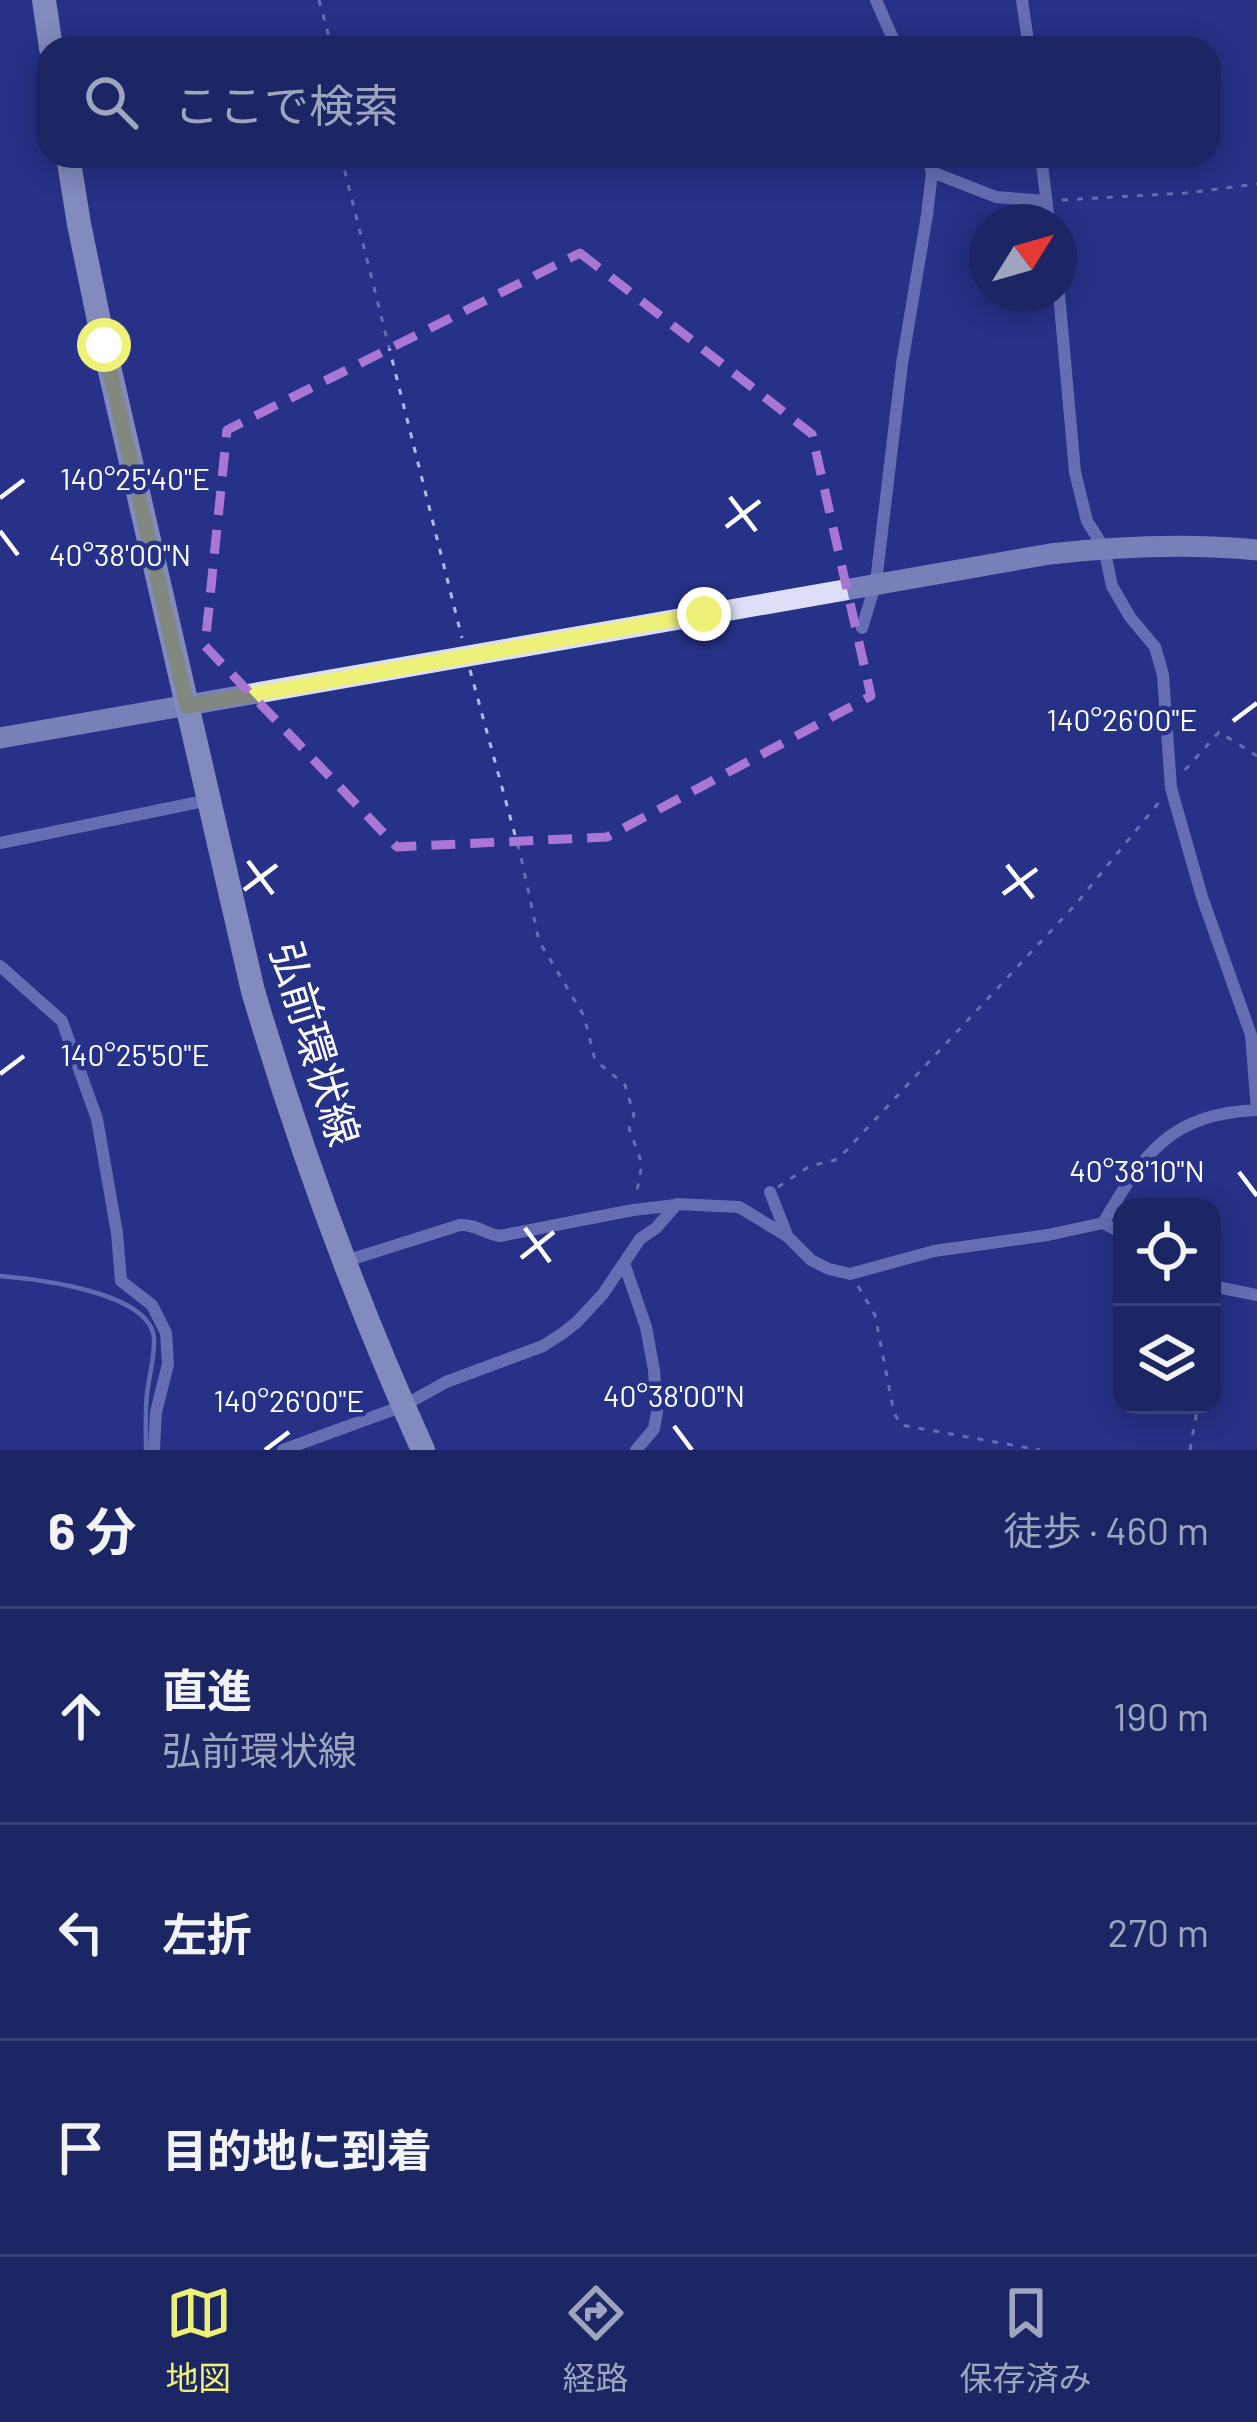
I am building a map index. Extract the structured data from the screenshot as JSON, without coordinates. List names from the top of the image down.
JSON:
{
  "streets": {
    "main road": ["弘前環状線"]
  },
  "north": "top right",
  "page": {
    "search": "ここで検索",
    "heading": ["6 分", "徒歩 · 460 m"],
    "list": [
      ["直進", "弘前環状線", "190 m"],
      ["左折", "270 m"],
      "目的地に到着"
    ],
    "nav": ["地図", "経路", "保存済み"]
  },
  "coordinates": [
    "140°25'40\"E",
    "40°38'00\"N",
    "140°26'00\"E",
    "140°25'50\"E",
    "40°38'10\"N"
  ]
}
